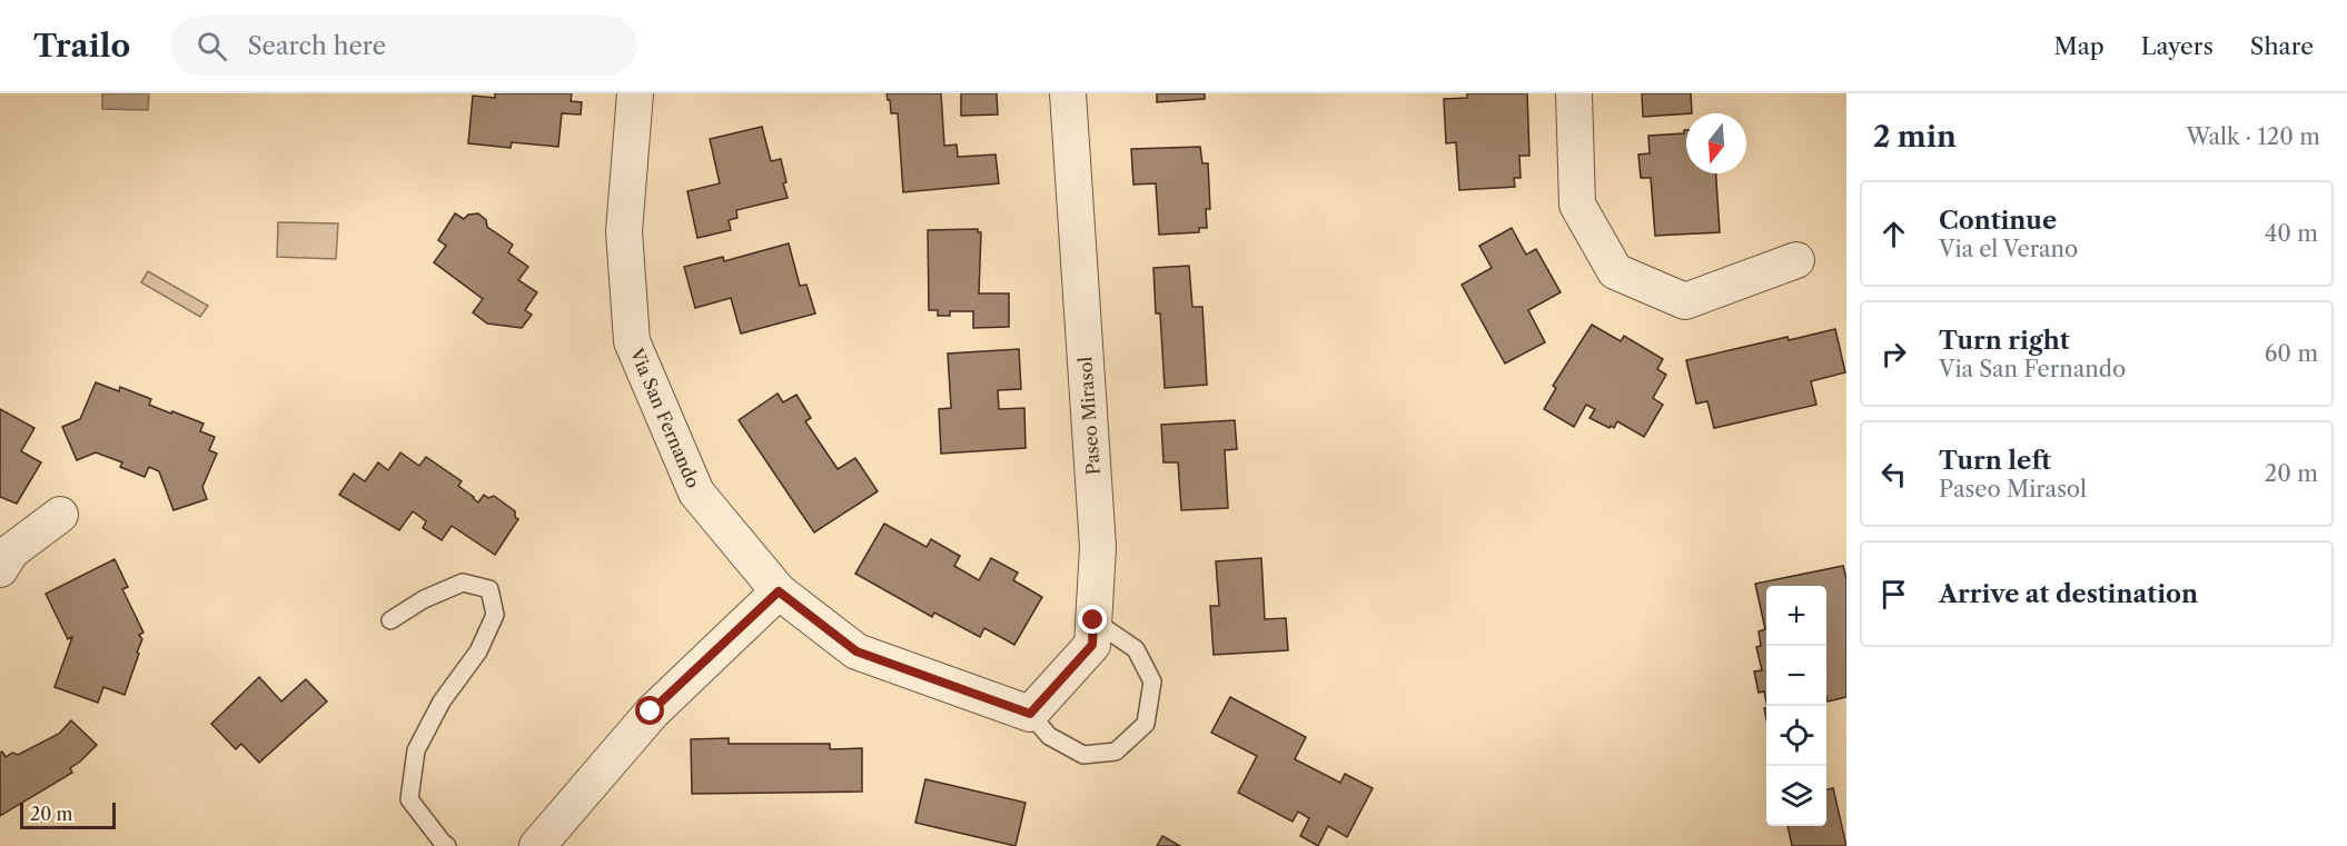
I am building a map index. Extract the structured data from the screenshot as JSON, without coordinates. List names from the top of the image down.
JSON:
{
  "streets": {
    "street": ["Paseo Mirasol", "Via San Fernando"]
  },
  "crossings": [
    ["Paseo Mirasol", "Via San Fernando"]
  ],
  "scale_bar": "20 m",
  "north": "bottom",
  "page": {
    "header": "Trailo",
    "search": "Search here",
    "nav": ["Map", "Layers", "Share"],
    "heading": ["2 min", "Walk · 120 m"],
    "list": [
      ["Continue", "Via el Verano", "40 m"],
      ["Turn right", "Via San Fernando", "60 m"],
      ["Turn left", "Paseo Mirasol", "20 m"],
      "Arrive at destination"
    ],
    "map_buttons": ["+", "−"],
    "scale": "20 m"
  }
}
